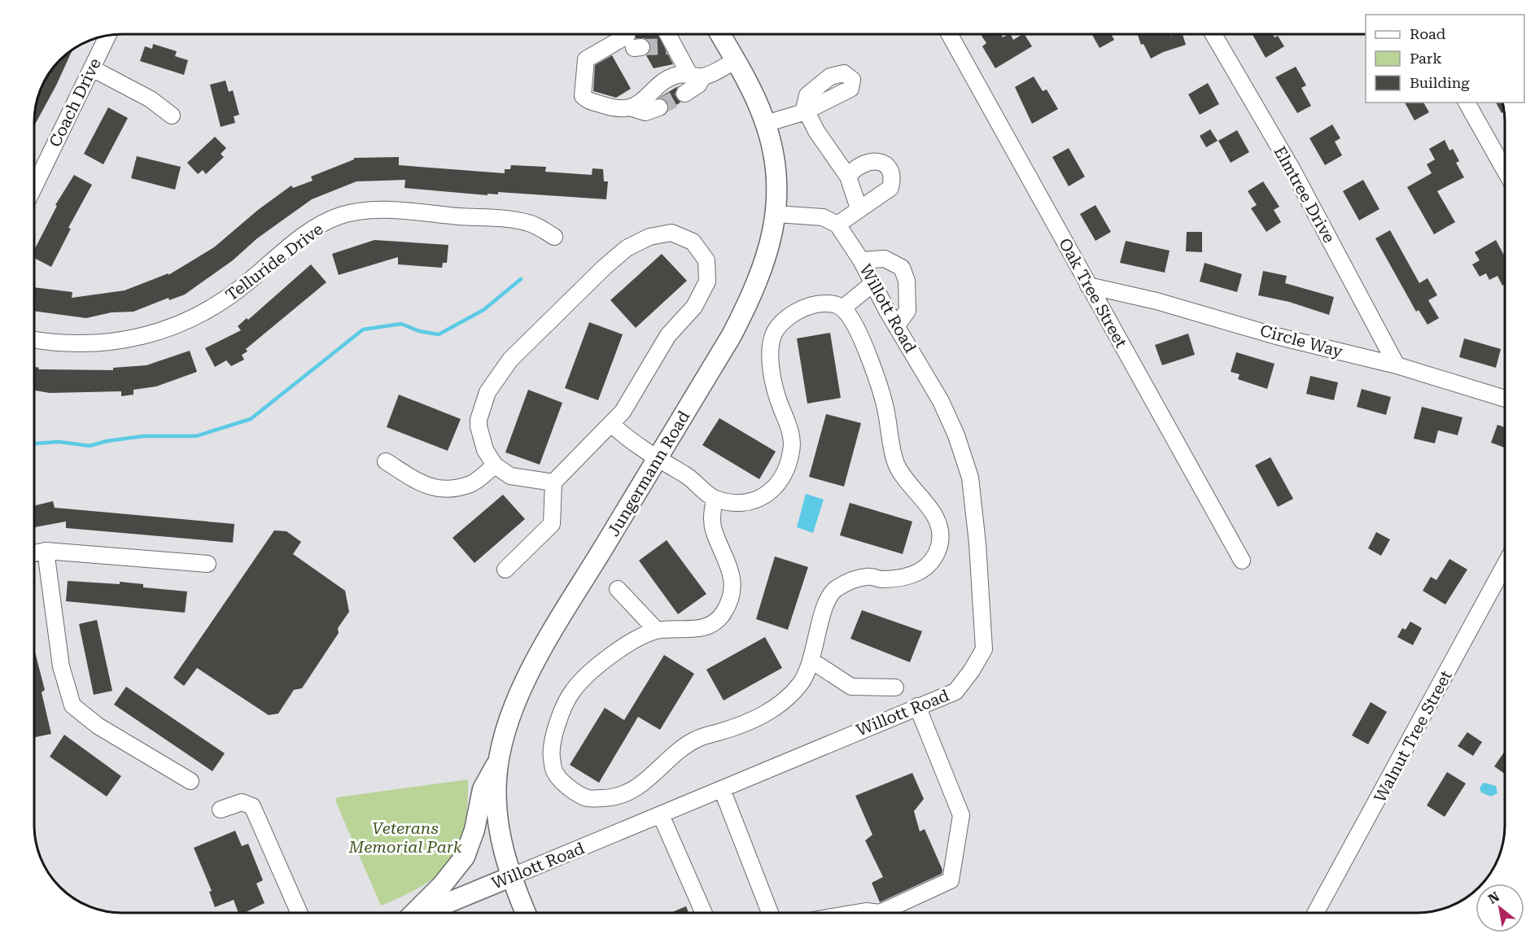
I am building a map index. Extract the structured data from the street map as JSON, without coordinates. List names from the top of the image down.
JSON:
{
  "streets": {
    "main road": ["Willott Road", "Jungermann Road"],
    "street": [
      "Coach Drive",
      "Elmtree Drive",
      "Telluride Drive",
      "Oak Tree Street",
      "Circle Way",
      "Walnut Tree Street"
    ]
  },
  "crossings": [
    ["Elmtree Drive", "Circle Way"],
    ["Oak Tree Street", "Circle Way"],
    ["Willott Road", "Jungermann Road"]
  ],
  "parks": ["Veterans Memorial Park"],
  "legend": ["Road", "Park", "Building"],
  "north": "top left"
}
